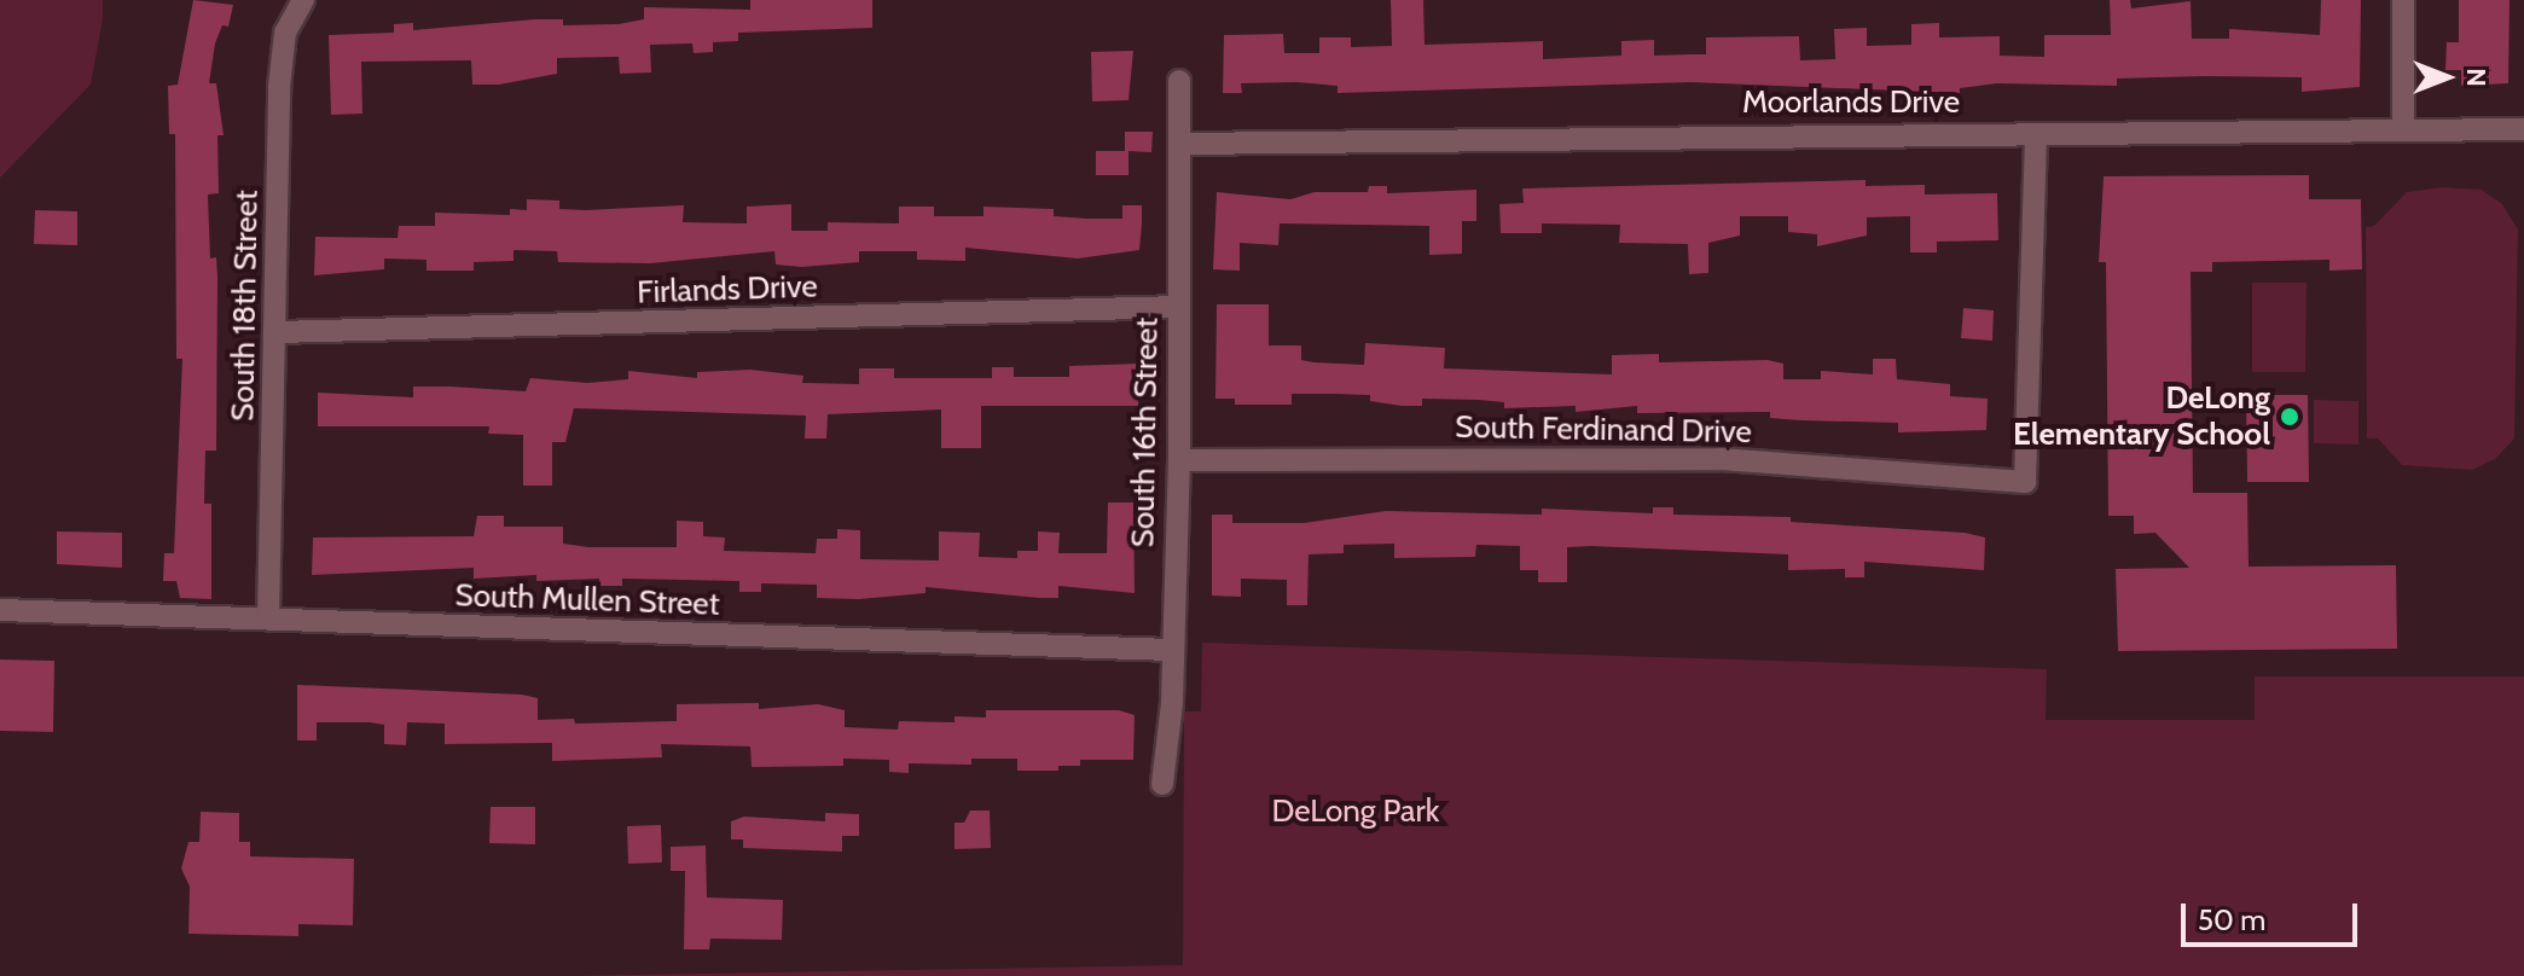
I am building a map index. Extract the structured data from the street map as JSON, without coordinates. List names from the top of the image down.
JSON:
{
  "streets": {
    "street": [
      "Moorlands Drive",
      "Firlands Drive",
      "South 18th Street",
      "South Ferdinand Drive",
      "South 16th Street",
      "South Mullen Street"
    ]
  },
  "crossings": [
    ["Moorlands Drive", "South Ferdinand Drive"],
    ["Moorlands Drive", "South 16th Street"],
    ["Firlands Drive", "South 18th Street"],
    ["Firlands Drive", "South 16th Street"],
    ["South 18th Street", "South Mullen Street"],
    ["South Ferdinand Drive", "South 16th Street"],
    ["South 16th Street", "South Mullen Street"]
  ],
  "parks": ["DeLong Park"],
  "places": ["DeLong Elementary School"],
  "scale_bar": "50 m",
  "north": "right"
}
